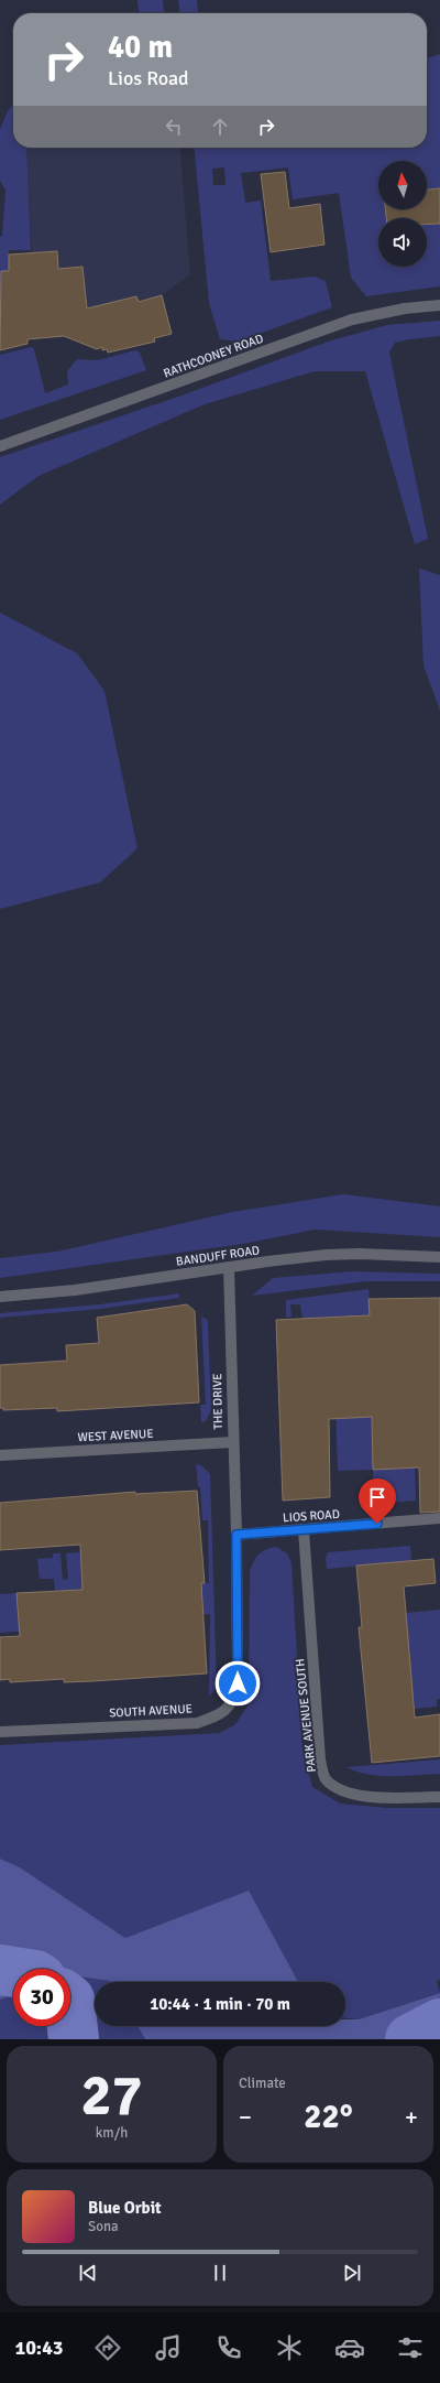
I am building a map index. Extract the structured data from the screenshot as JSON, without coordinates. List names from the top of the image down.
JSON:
{
  "streets": {
    "street": [
      "RATHCOONEY ROAD",
      "BANDUFF ROAD",
      "THE DRIVE",
      "WEST AVENUE",
      "LIOS ROAD",
      "SOUTH AVENUE",
      "PARK AVENUE SOUTH"
    ]
  },
  "crossings": [
    ["BANDUFF ROAD", "THE DRIVE"],
    ["THE DRIVE", "WEST AVENUE"],
    ["THE DRIVE", "LIOS ROAD"],
    ["THE DRIVE", "SOUTH AVENUE"],
    ["LIOS ROAD", "SOUTH AVENUE"],
    ["LIOS ROAD", "PARK AVENUE SOUTH"]
  ],
  "north": "top",
  "page": {
    "turn": ["40 m", "Lios Road"],
    "limit": "30",
    "trip": "10:44 · 1 min · 70 m",
    "tile": [
      ["27", "km/h"],
      "Climate"
    ],
    "heat": ["−", "22°", "+"],
    "song": ["Blue Orbit", "Sona"],
    "tabs": "10:43"
  }
}
